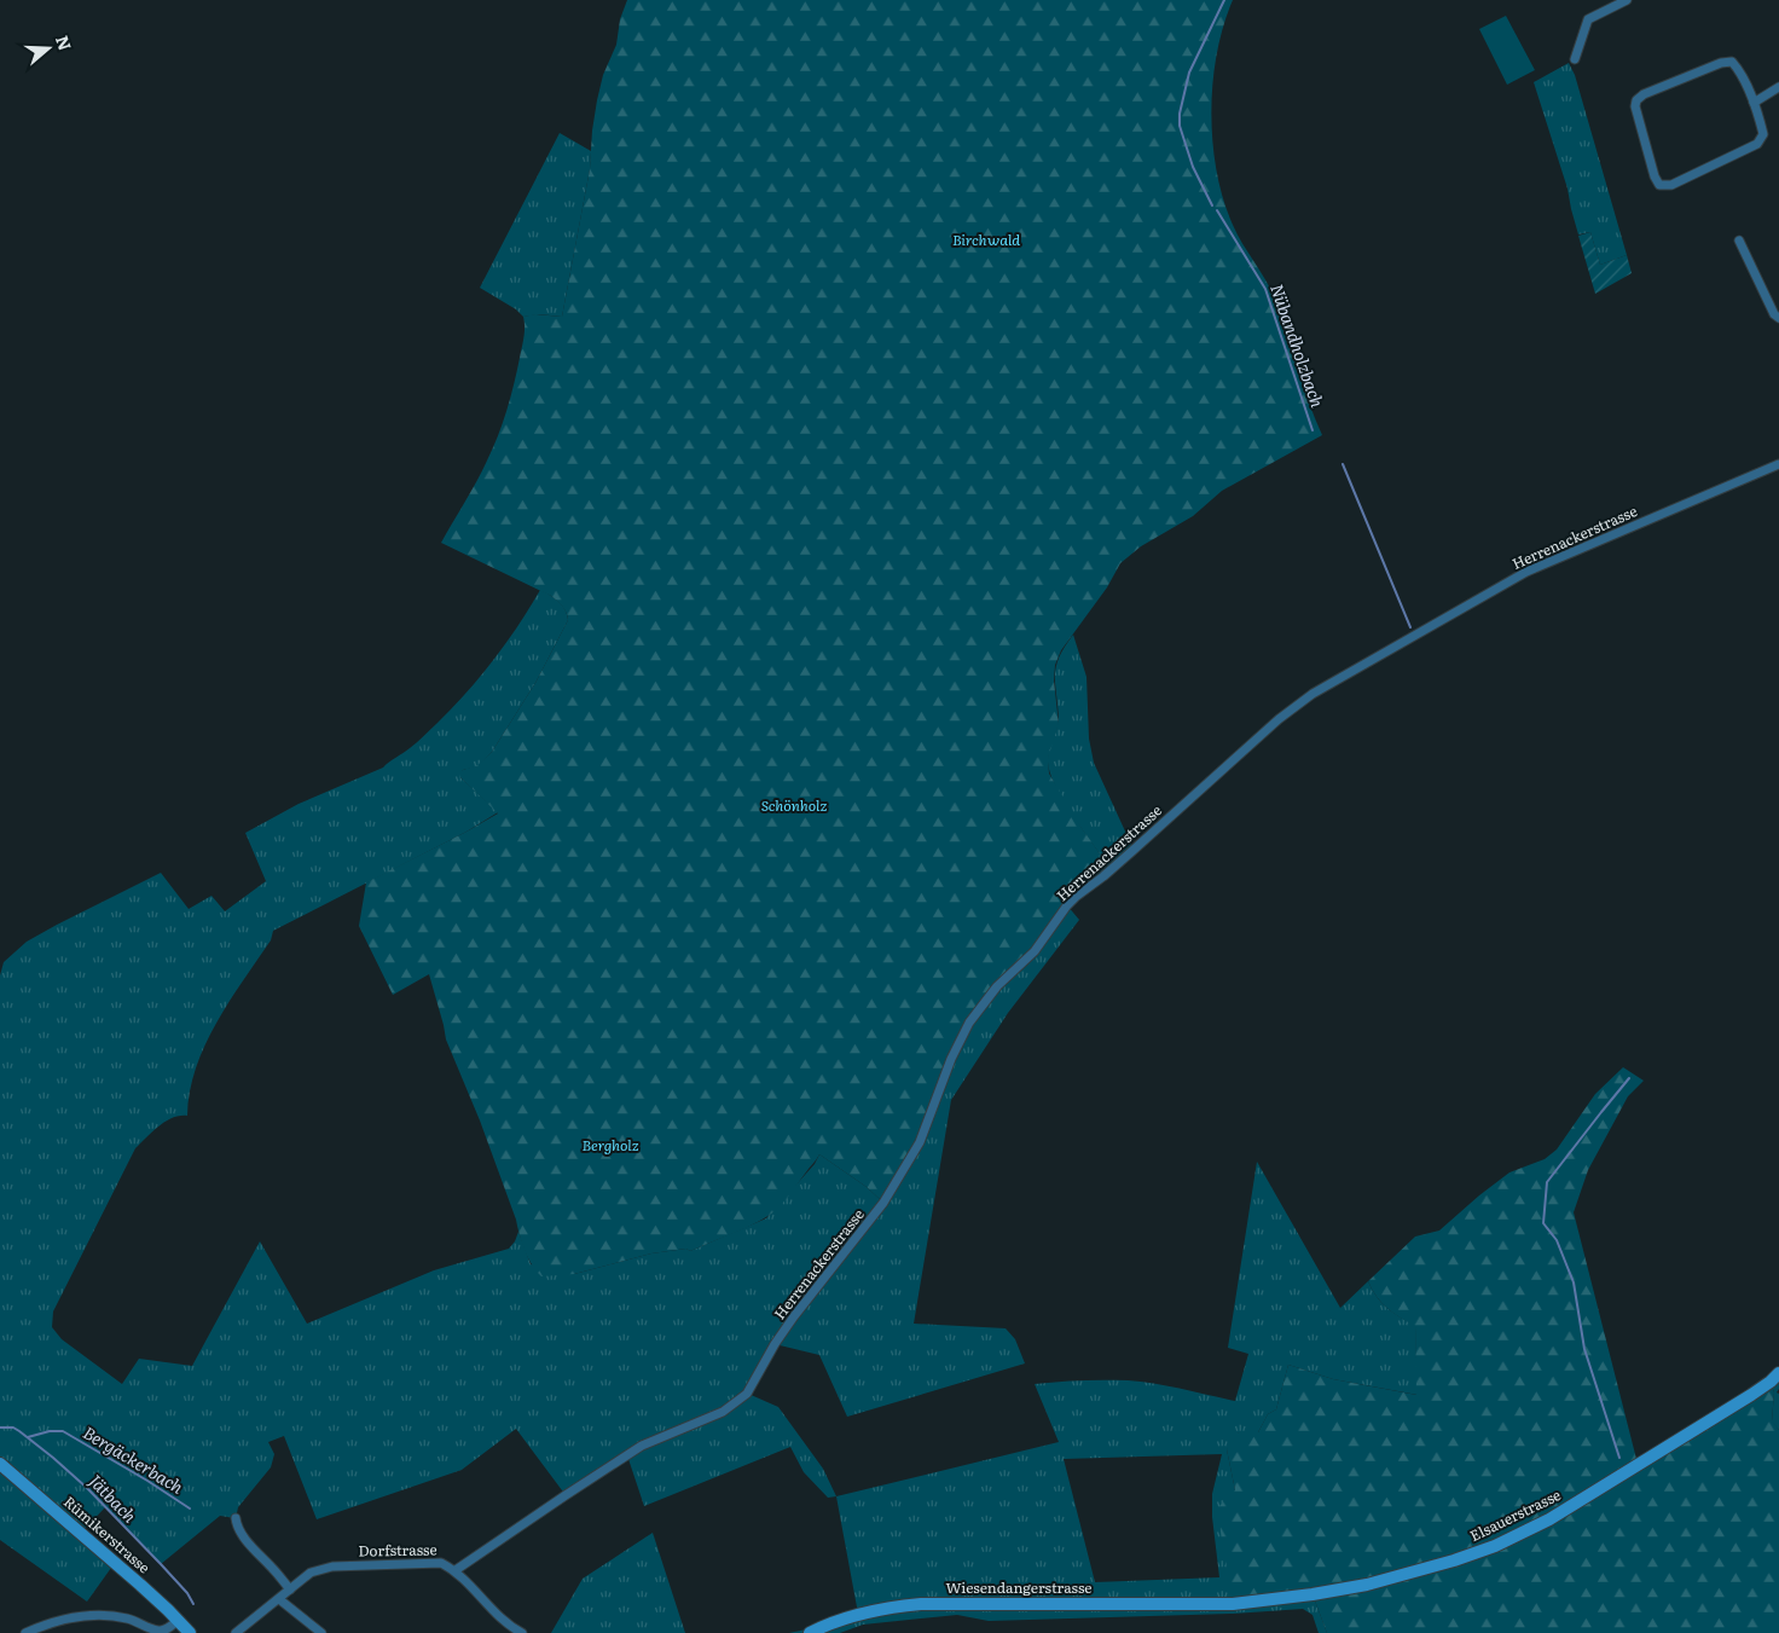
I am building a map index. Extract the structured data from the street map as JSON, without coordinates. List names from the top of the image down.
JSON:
{
  "streets": {
    "main road": ["Elsauerstrasse", "Rümikerstrasse", "Wiesendangerstrasse"],
    "street": ["Herrenackerstrasse", "Dorfstrasse"]
  },
  "crossings": [
    ["Herrenackerstrasse", "Dorfstrasse"],
    ["Elsauerstrasse", "Wiesendangerstrasse"]
  ],
  "water": ["Nübandholzbach", "Bergäckerbach", "Jätbach"],
  "parks": ["Birchwald", "Schönholz", "Bergholz"],
  "north": "right"
}
